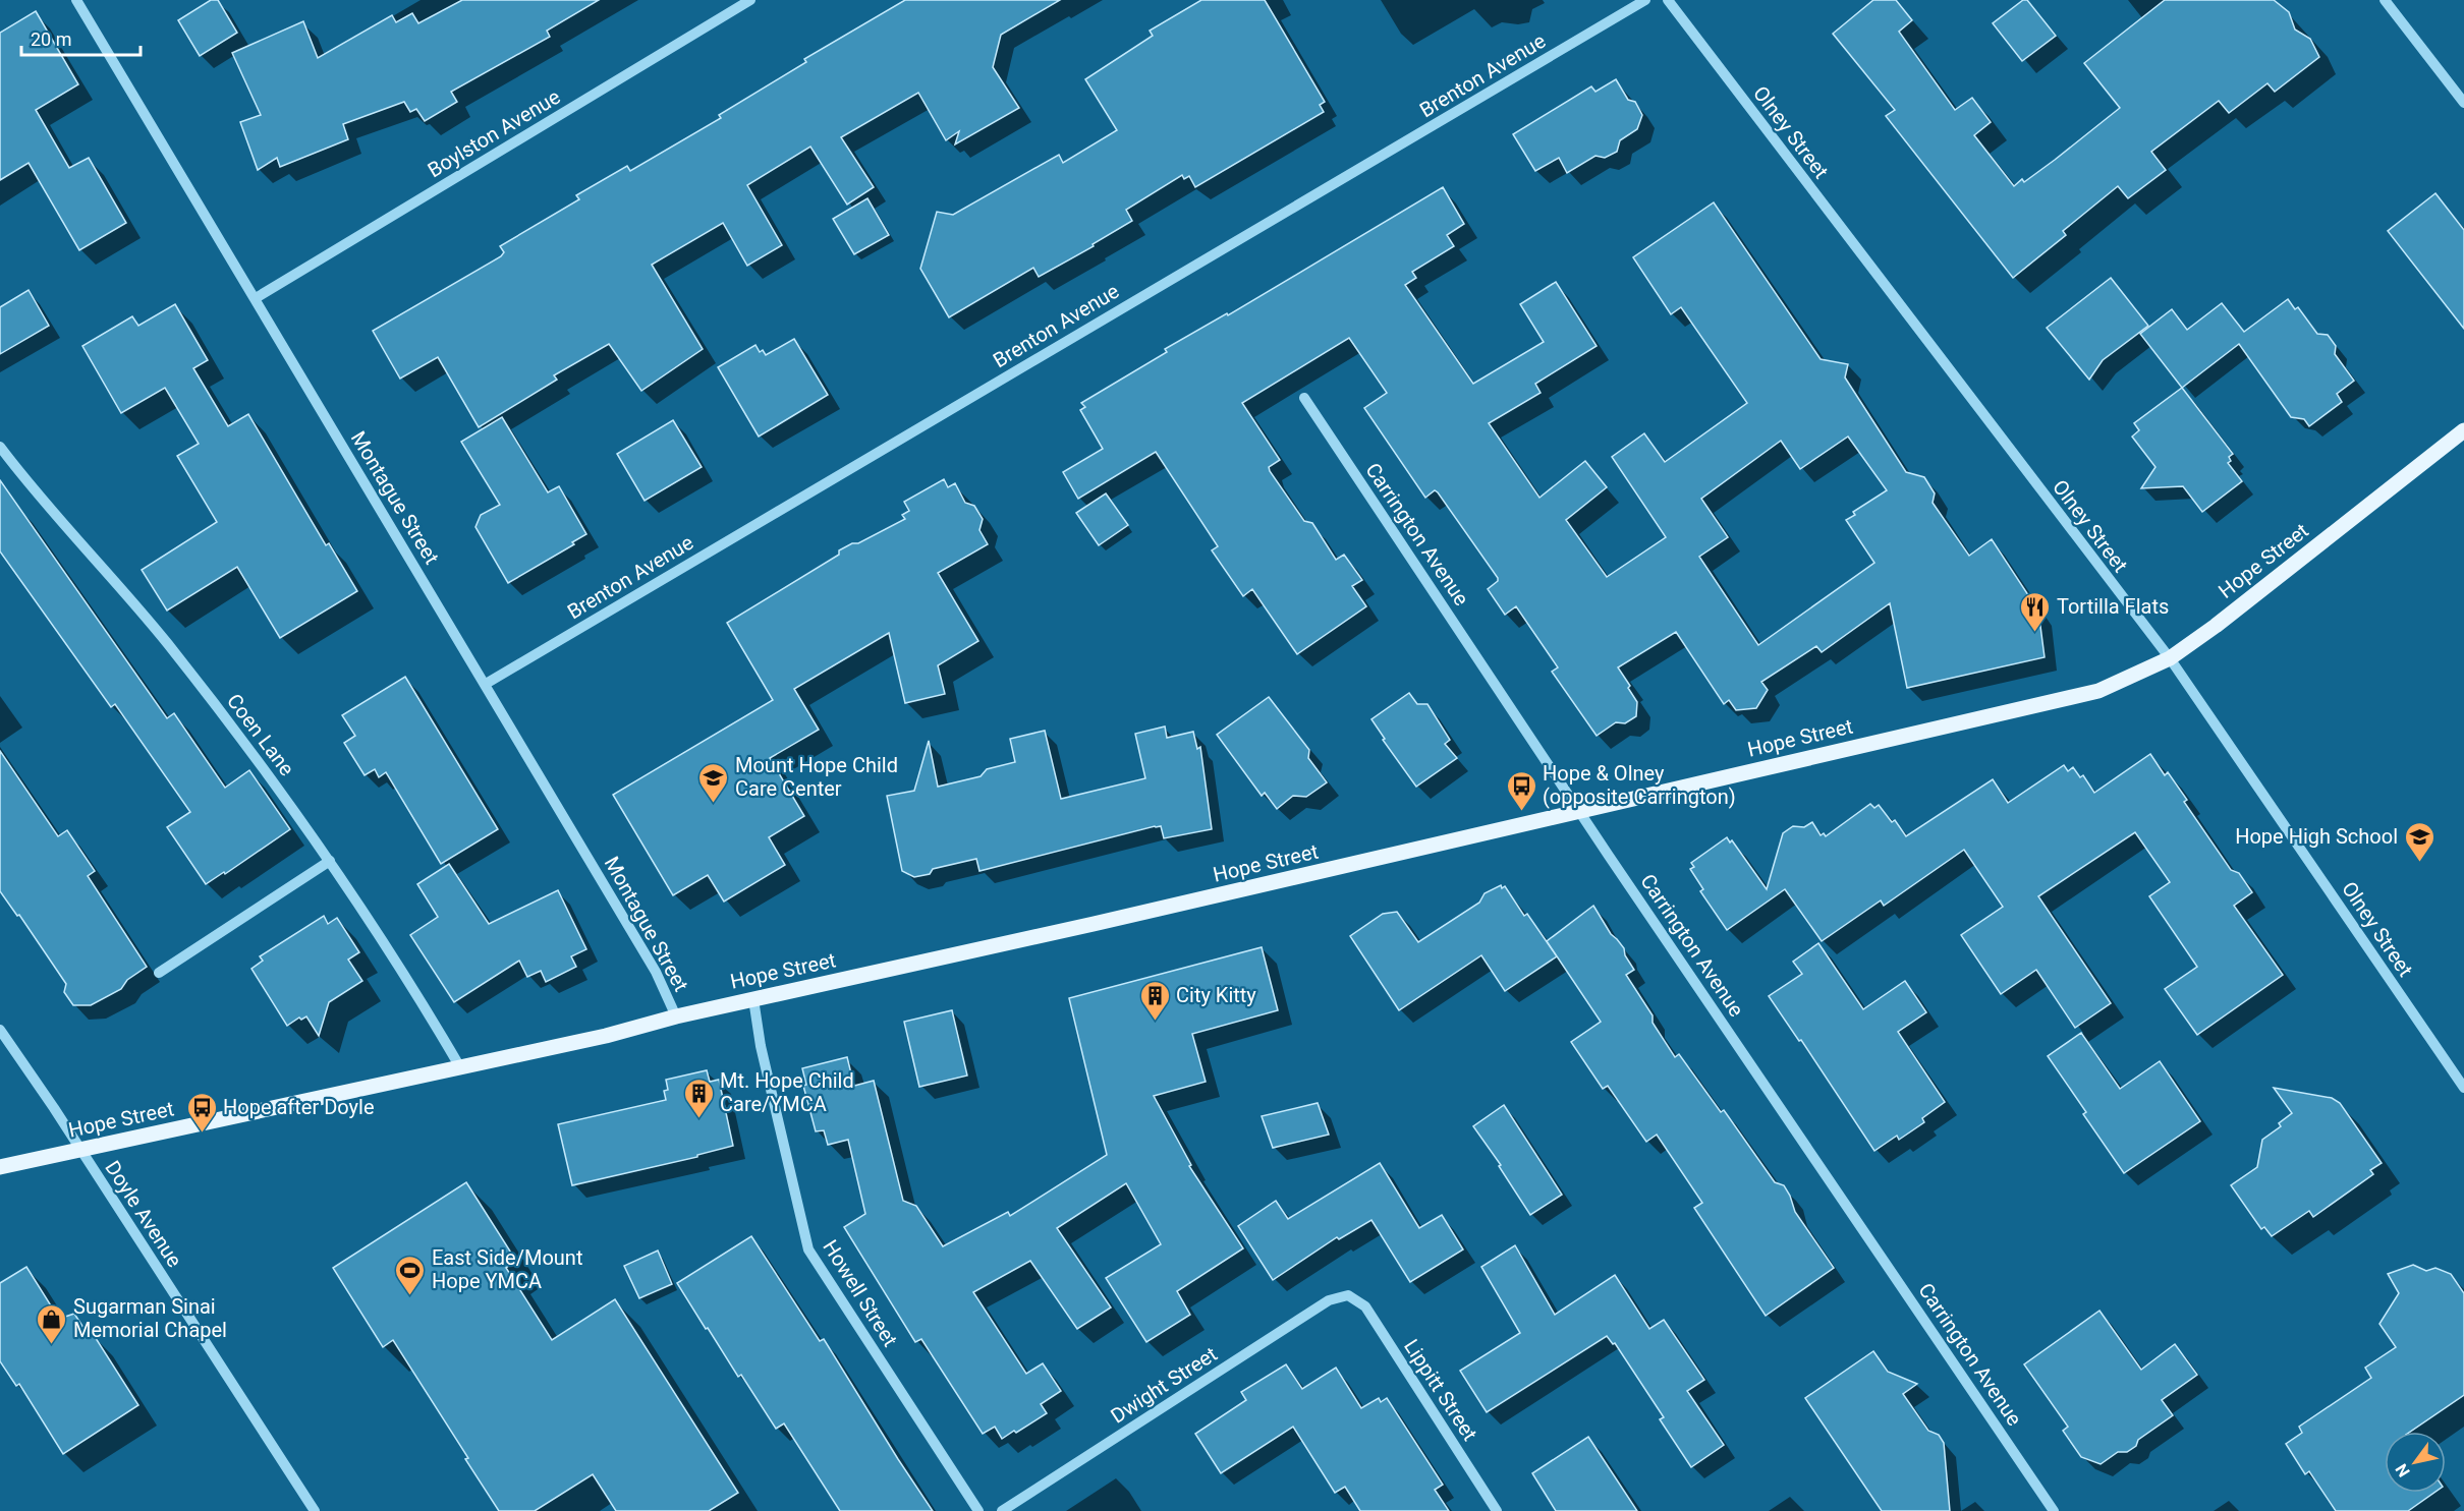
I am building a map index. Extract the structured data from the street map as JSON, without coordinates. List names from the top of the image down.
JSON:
{
  "streets": {
    "main road": ["Hope Street"],
    "street": [
      "Brenton Avenue",
      "Olney Street",
      "Boylston Avenue",
      "Montague Street",
      "Carrington Avenue",
      "Coen Lane",
      "Doyle Avenue",
      "Howell Street",
      "Dwight Street",
      "Lippitt Street"
    ]
  },
  "crossings": [
    ["Brenton Avenue", "Montague Street"],
    ["Olney Street", "Hope Street"],
    ["Boylston Avenue", "Montague Street"],
    ["Montague Street", "Hope Street"],
    ["Carrington Avenue", "Hope Street"],
    ["Hope Street", "Coen Lane"],
    ["Hope Street", "Doyle Avenue"],
    ["Hope Street", "Howell Street"],
    ["Dwight Street", "Lippitt Street"]
  ],
  "places": {
    "restaurant": ["Tortilla Flats"],
    "school or university": ["Mount Hope Child Care Center", "Hope High School"],
    "bus stop": ["Hope & Olney (opposite Carrington)", "Hope after Doyle"],
    "building": ["City Kitty", "Mt. Hope Child Care/YMCA"],
    "sports": ["East Side/Mount Hope YMCA"],
    "shop": ["Sugarman Sinai Memorial Chapel"]
  },
  "scale_bar": "20 m",
  "north": "bottom left"
}
